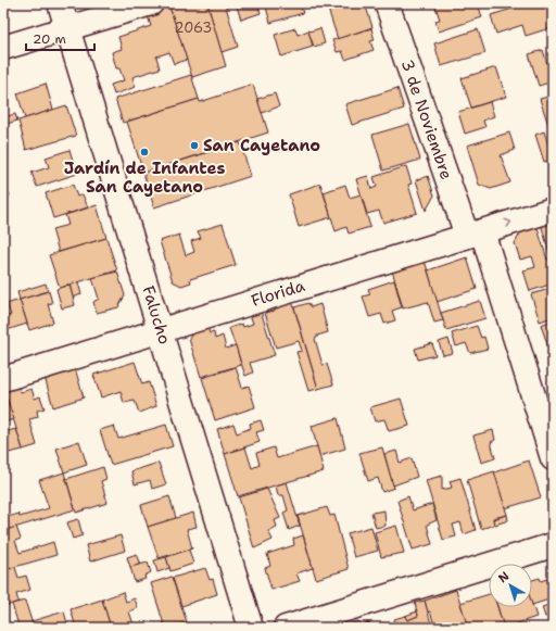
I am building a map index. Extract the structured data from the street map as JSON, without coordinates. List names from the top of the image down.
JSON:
{
  "streets": {
    "street": ["3 de Noviembre", "Florida", "Falucho"]
  },
  "crossings": [
    ["3 de Noviembre", "Florida"],
    ["Florida", "Falucho"]
  ],
  "places": ["San Cayetano", "Jardín de Infantes San Cayetano"],
  "house_numbers": ["2063"],
  "scale_bar": "20 m",
  "north": "top left"
}
